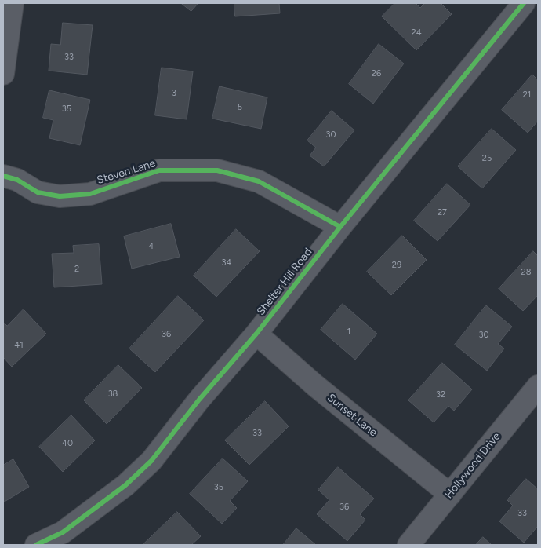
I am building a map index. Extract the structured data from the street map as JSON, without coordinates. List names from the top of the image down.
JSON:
{
  "streets": {
    "street": [
      "Steven Lane",
      "Shelter Hill Road",
      "Sunset Lane",
      "Hollywood Drive"
    ]
  },
  "crossings": [
    ["Steven Lane", "Shelter Hill Road"],
    ["Shelter Hill Road", "Sunset Lane"],
    ["Sunset Lane", "Hollywood Drive"]
  ],
  "house_numbers": [
    "24",
    "33",
    "26",
    "3",
    "21",
    "5",
    "35",
    "30",
    "25",
    "27",
    "4",
    "34",
    "29",
    "2",
    "28",
    "1",
    "36",
    "30",
    "41",
    "38",
    "32",
    "33",
    "40",
    "35",
    "36",
    "33"
  ]
}
